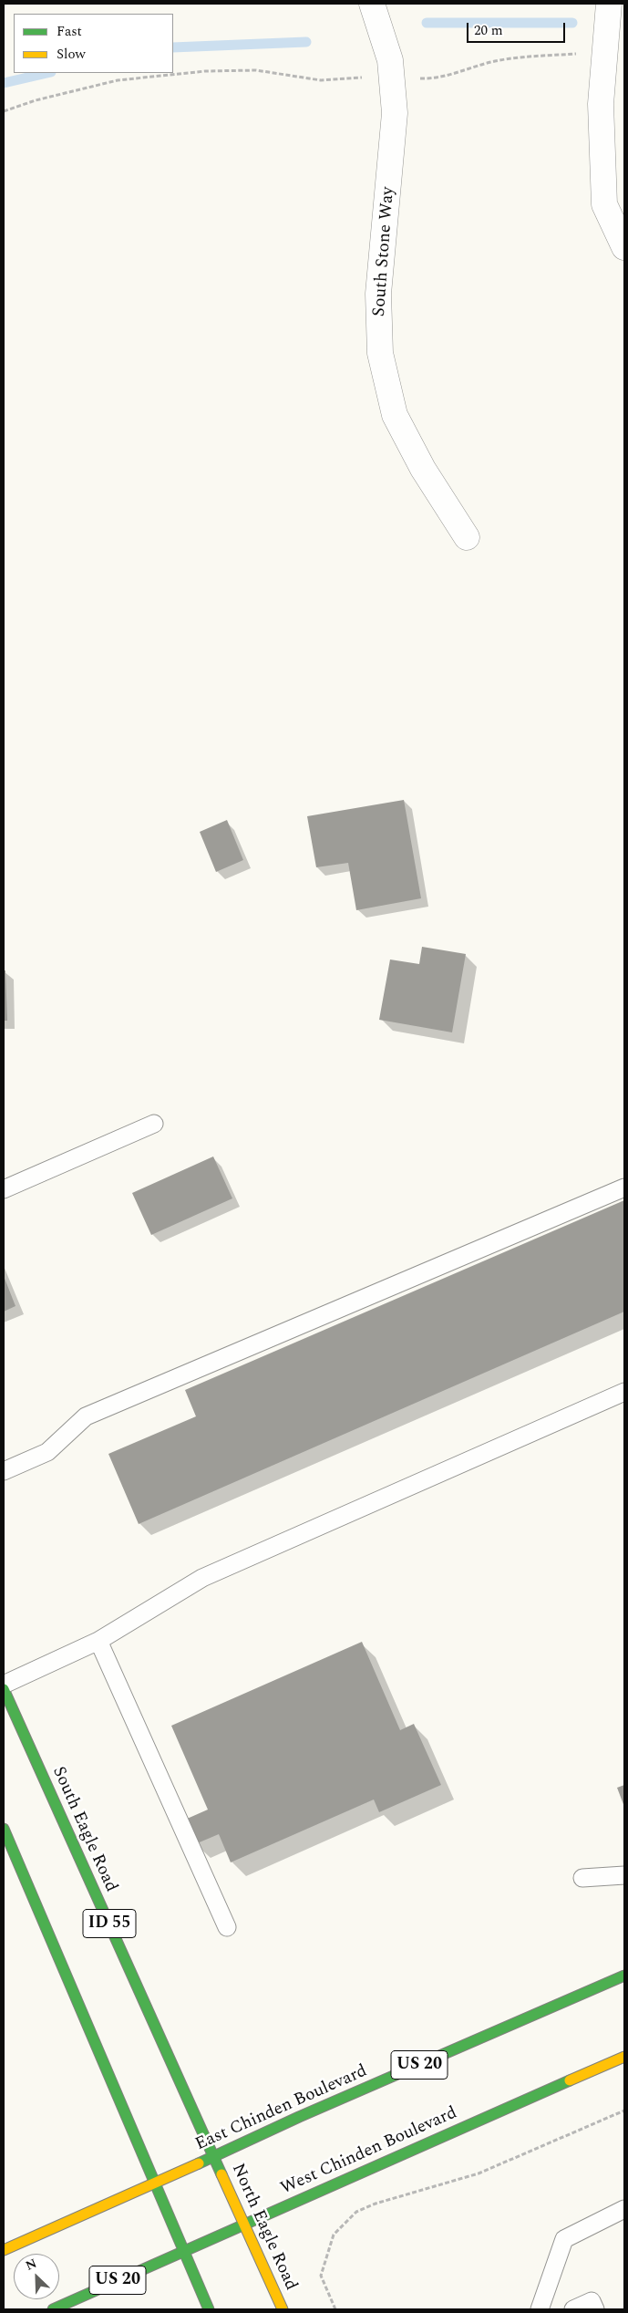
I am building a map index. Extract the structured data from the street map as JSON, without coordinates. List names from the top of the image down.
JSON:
{
  "streets": {
    "main road": [
      "South Eagle Road",
      "ID 55",
      "US 20",
      "East Chinden Boulevard",
      "West Chinden Boulevard",
      "North Eagle Road"
    ],
    "street": ["South Stone Way"]
  },
  "crossings": [
    ["South Eagle Road", "East Chinden Boulevard"],
    ["South Eagle Road", "North Eagle Road"],
    ["East Chinden Boulevard", "North Eagle Road"],
    ["West Chinden Boulevard", "North Eagle Road"]
  ],
  "legend": ["Fast", "Slow"],
  "scale_bar": "20 m",
  "north": "top left"
}
